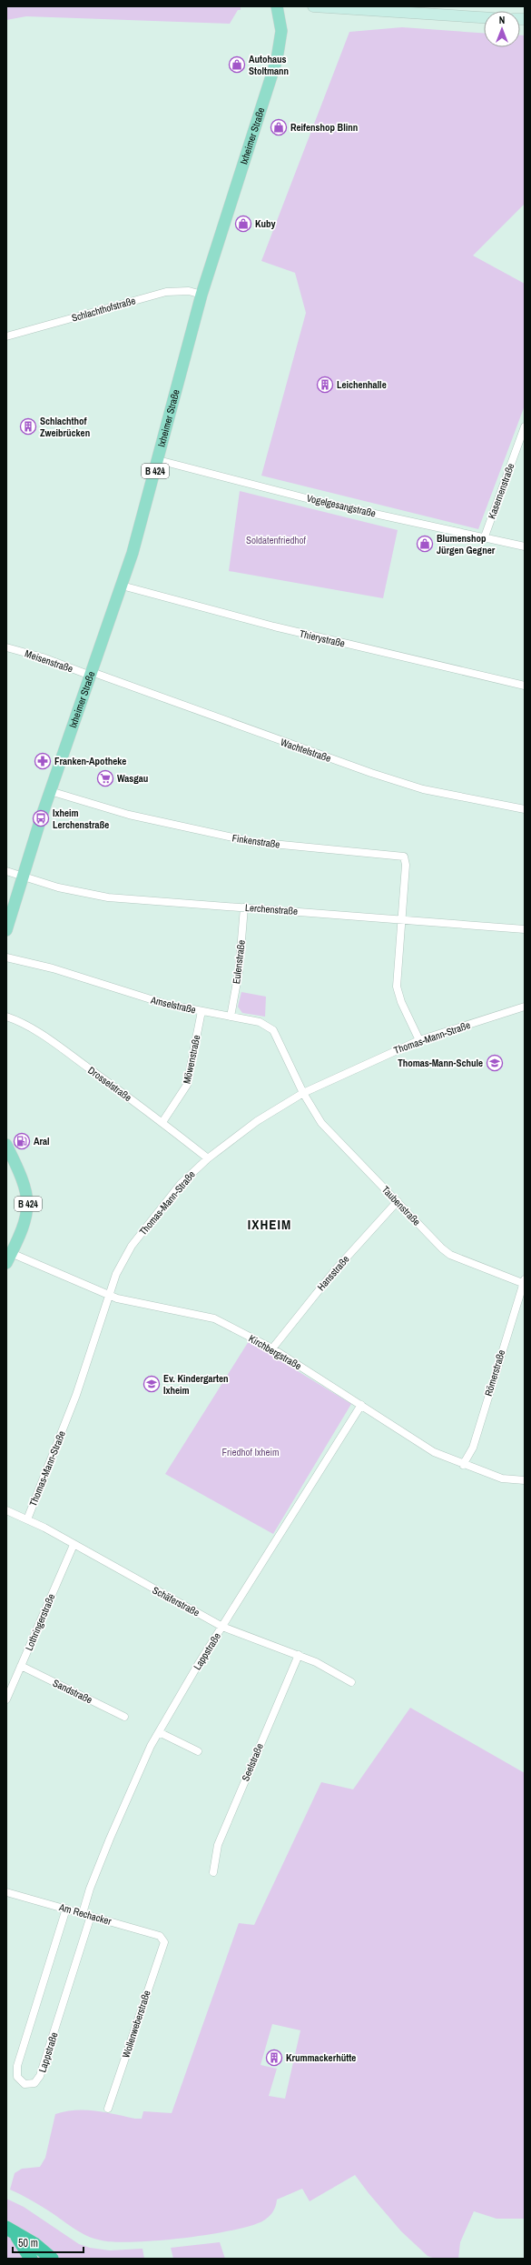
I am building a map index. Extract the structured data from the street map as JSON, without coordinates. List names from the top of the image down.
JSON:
{
  "streets": {
    "main road": ["Ixheimer Straße", "B 424"],
    "street": [
      "Schlachthofstraße",
      "Kasernenstraße",
      "Vogelgesangstraße",
      "Thierystraße",
      "Meisenstraße",
      "Wachtelstraße",
      "Finkenstraße",
      "Lerchenstraße",
      "Eulenstraße",
      "Amselstraße",
      "Thomas-Mann-Straße",
      "Möwenstraße",
      "Drosselstraße",
      "Taubenstraße",
      "Hansstraße",
      "Kirchbergstraße",
      "Römerstraße",
      "Schäferstraße",
      "Lothringerstraße",
      "Lappstraße",
      "Sandstraße",
      "Seelstraße",
      "Am Rechacker",
      "Wollenweberstraße"
    ]
  },
  "crossings": [
    ["Ixheimer Straße", "Schlachthofstraße"],
    ["Ixheimer Straße", "Vogelgesangstraße"],
    ["Ixheimer Straße", "Thierystraße"],
    ["Ixheimer Straße", "Meisenstraße"],
    ["Ixheimer Straße", "Wachtelstraße"],
    ["Ixheimer Straße", "Finkenstraße"],
    ["Ixheimer Straße", "Lerchenstraße"],
    ["B 424", "Kirchbergstraße"],
    ["Kasernenstraße", "Vogelgesangstraße"],
    ["Meisenstraße", "Wachtelstraße"],
    ["Finkenstraße", "Lerchenstraße"],
    ["Lerchenstraße", "Eulenstraße"],
    ["Eulenstraße", "Amselstraße"],
    ["Amselstraße", "Thomas-Mann-Straße"],
    ["Amselstraße", "Möwenstraße"],
    ["Amselstraße", "Taubenstraße"],
    ["Thomas-Mann-Straße", "Drosselstraße"],
    ["Thomas-Mann-Straße", "Taubenstraße"],
    ["Thomas-Mann-Straße", "Kirchbergstraße"],
    ["Thomas-Mann-Straße", "Schäferstraße"],
    ["Möwenstraße", "Drosselstraße"],
    ["Taubenstraße", "Hansstraße"],
    ["Taubenstraße", "Römerstraße"],
    ["Hansstraße", "Kirchbergstraße"],
    ["Kirchbergstraße", "Römerstraße"],
    ["Kirchbergstraße", "Lappstraße"],
    ["Schäferstraße", "Lothringerstraße"],
    ["Schäferstraße", "Lappstraße"],
    ["Schäferstraße", "Seelstraße"],
    ["Lothringerstraße", "Sandstraße"],
    ["Lappstraße", "Am Rechacker"],
    ["Am Rechacker", "Wollenweberstraße"]
  ],
  "districts": ["IXHEIM"],
  "parks": ["Soldatenfriedhof", "Friedhof Ixheim"],
  "places": {
    "shop": [
      "Autohaus Stoltmann",
      "Reifenshop Blinn",
      "Kuby",
      "Blumenshop Jürgen Gegner"
    ],
    "building": ["Leichenhalle", "Schlachthof Zweibrücken", "Krummackerhütte"],
    "pharmacy": ["Franken-Apotheke"],
    "supermarket": ["Wasgau"],
    "bus stop": ["Ixheim Lerchenstraße"],
    "school or university": ["Thomas-Mann-Schule", "Ev. Kindergarten Ixheim"],
    "fuel station": ["Aral"]
  },
  "scale_bar": "50 m",
  "north": "top"
}
